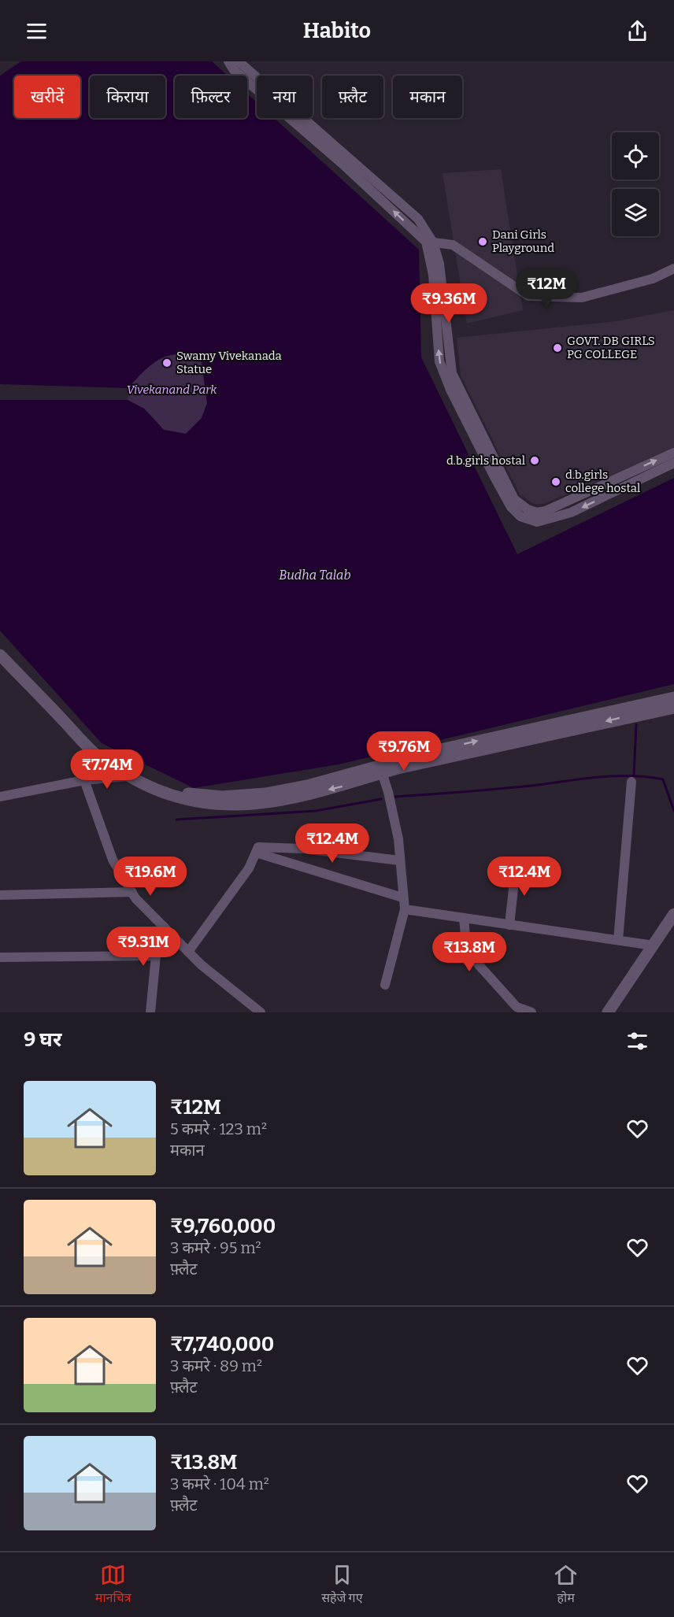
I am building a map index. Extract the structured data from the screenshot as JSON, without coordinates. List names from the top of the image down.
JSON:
{
  "water": ["Budha Talab"],
  "parks": ["Vivekanand Park"],
  "places": [
    "Dani Girls Playground",
    "GOVT. DB GIRLS PG COLLEGE",
    "Swamy Vivekanada Statue",
    "d.b.girls hostal",
    "d.b.girls college hostal"
  ],
  "page": {
    "header": "Habito",
    "chip": [
      "खरीदें",
      "किराया",
      "फ़िल्टर",
      "नया",
      "फ़्लैट",
      "मकान"
    ],
    "price": [
      "₹12M",
      "₹9.36M",
      "₹9.76M",
      "₹7.74M",
      "₹12.4M",
      "₹19.6M",
      "₹12.4M",
      "₹9.31M",
      "₹13.8M"
    ],
    "heading": "9 घर",
    "list": [
      {
        "name": "₹12M",
        "note": "5 कमरे · 123 m² · मकान"
      },
      {
        "name": "₹9,760,000",
        "note": "3 कमरे · 95 m² · फ़्लैट"
      },
      {
        "name": "₹7,740,000",
        "note": "3 कमरे · 89 m² · फ़्लैट"
      },
      {
        "name": "₹13.8M",
        "note": "3 कमरे · 104 m² · फ़्लैट"
      }
    ],
    "tabs": ["मानचित्र", "सहेजे गए", "होम"]
  }
}
